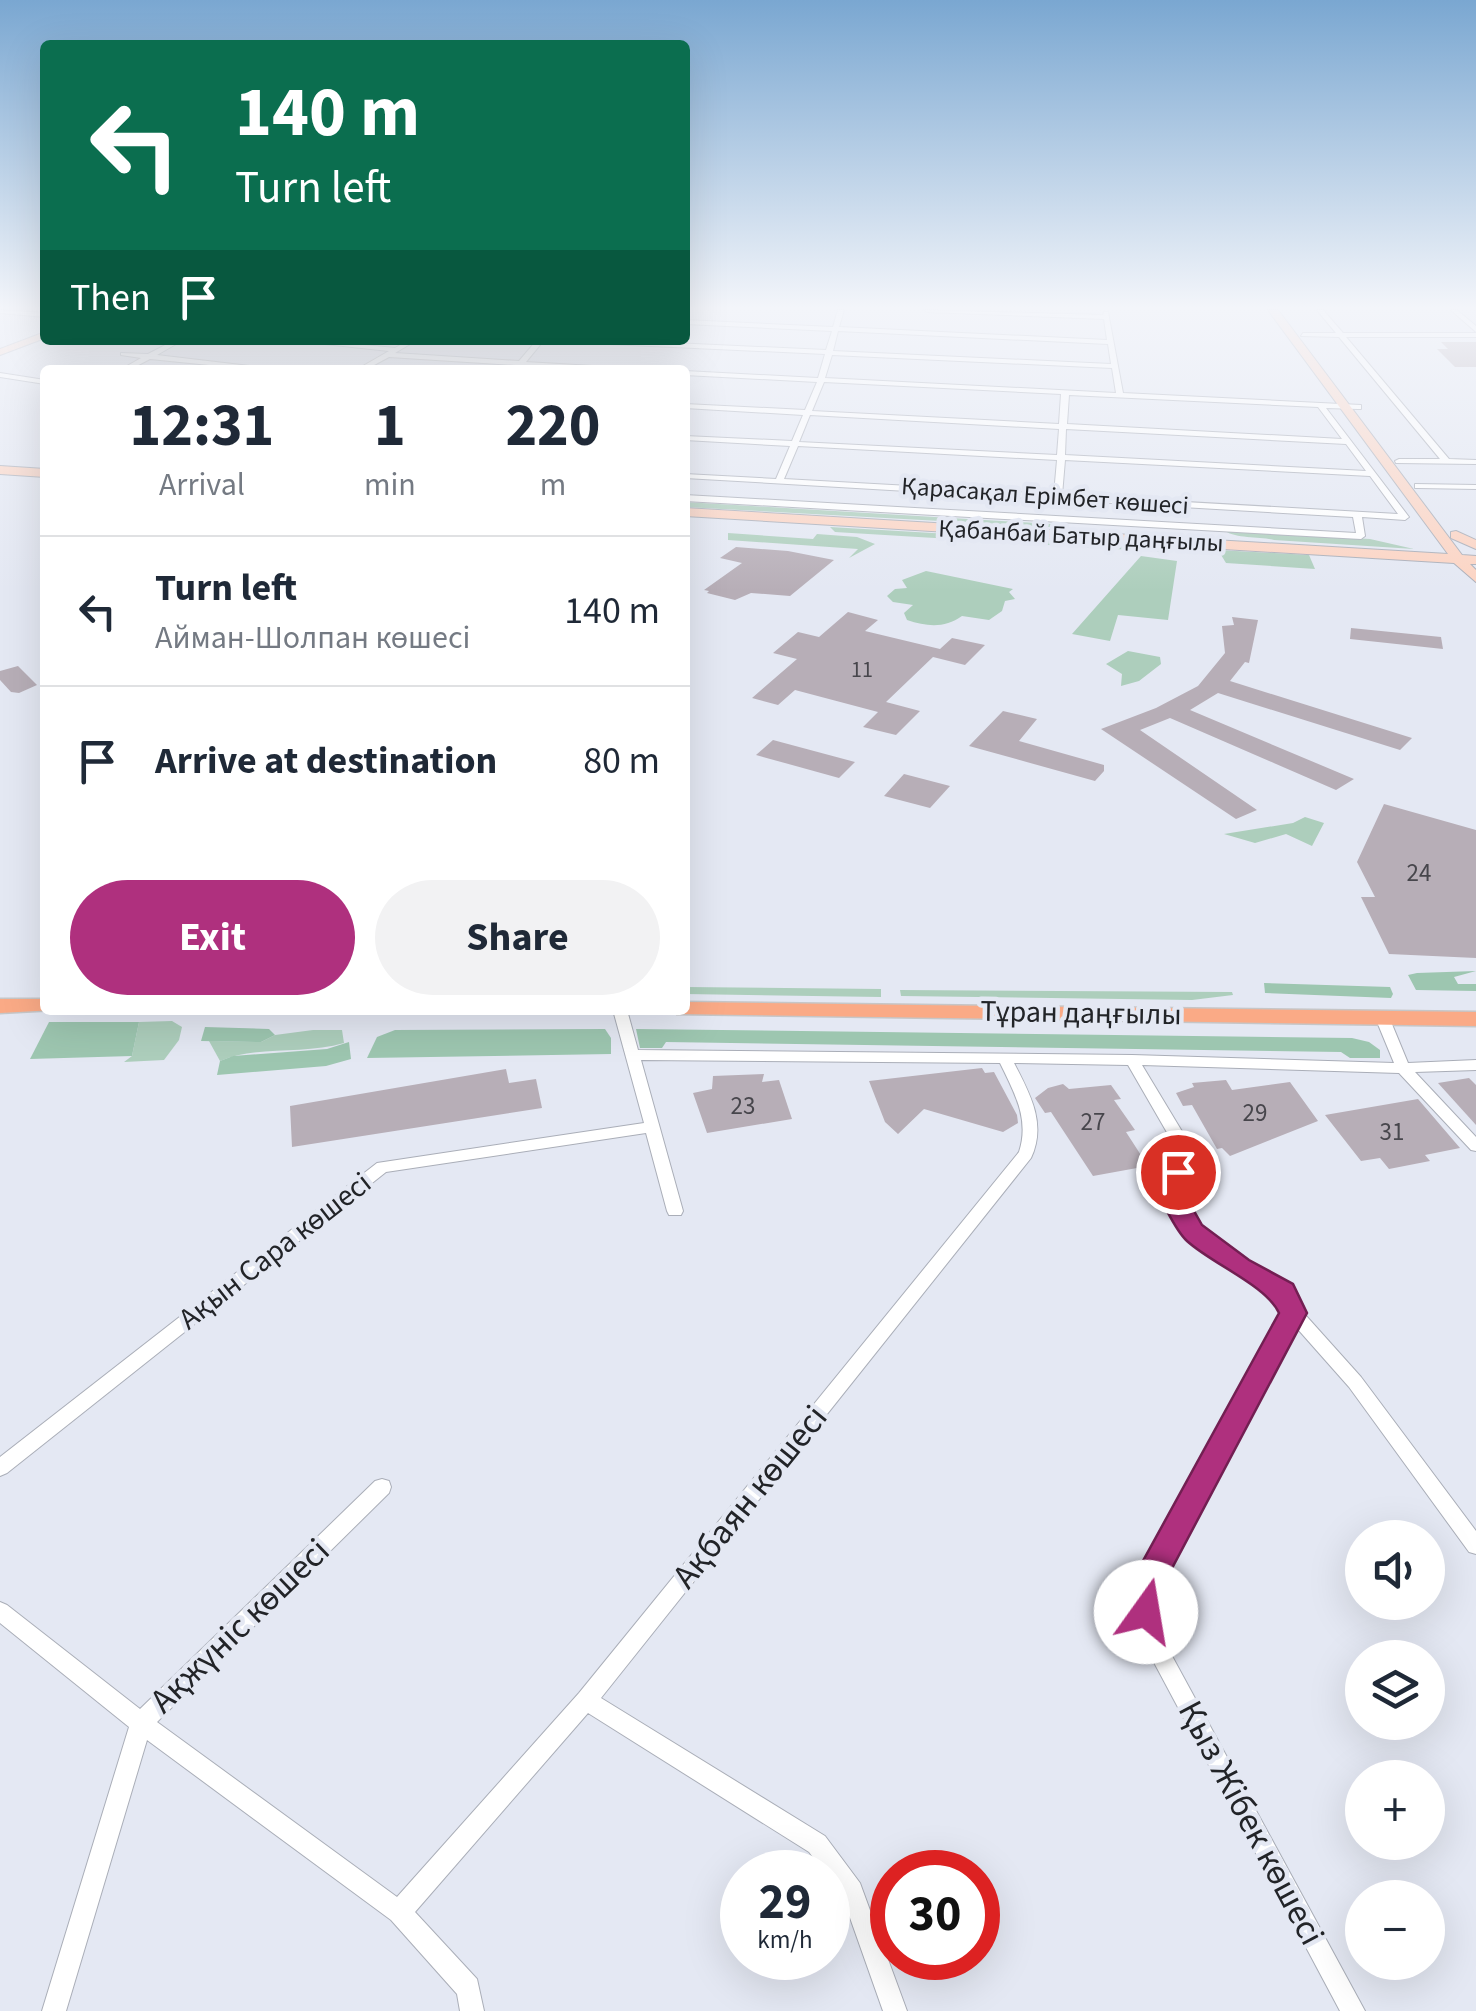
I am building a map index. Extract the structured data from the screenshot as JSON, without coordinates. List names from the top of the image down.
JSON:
{
  "streets": {
    "main road": ["Қабанбай Батыр даңғылы", "Тұран даңғылы"],
    "street": [
      "Қарасақал Ерімбет көшесі",
      "Ақын Сара көшесі",
      "Ақбаян көшесі",
      "Ақжүніс көшесі",
      "Қыз Жібек көшесі"
    ]
  },
  "house_numbers": [
    "11",
    "24",
    "23",
    "29",
    "27",
    "31"
  ],
  "page": {
    "turn": ["140 m", "Turn left"],
    "then": "Then",
    "eta": [
      "12:31",
      "Arrival",
      "1",
      "min",
      "220",
      "m"
    ],
    "list": [
      {
        "name": "Turn left",
        "note": "Айман-Шолпан көшесі",
        "value": "140 m"
      },
      {
        "name": "Arrive at destination",
        "value": "80 m"
      }
    ],
    "buttons": ["Exit", "Share"],
    "map_buttons": ["+", "−"],
    "speed": "29 km/h",
    "limit": "30"
  }
}
